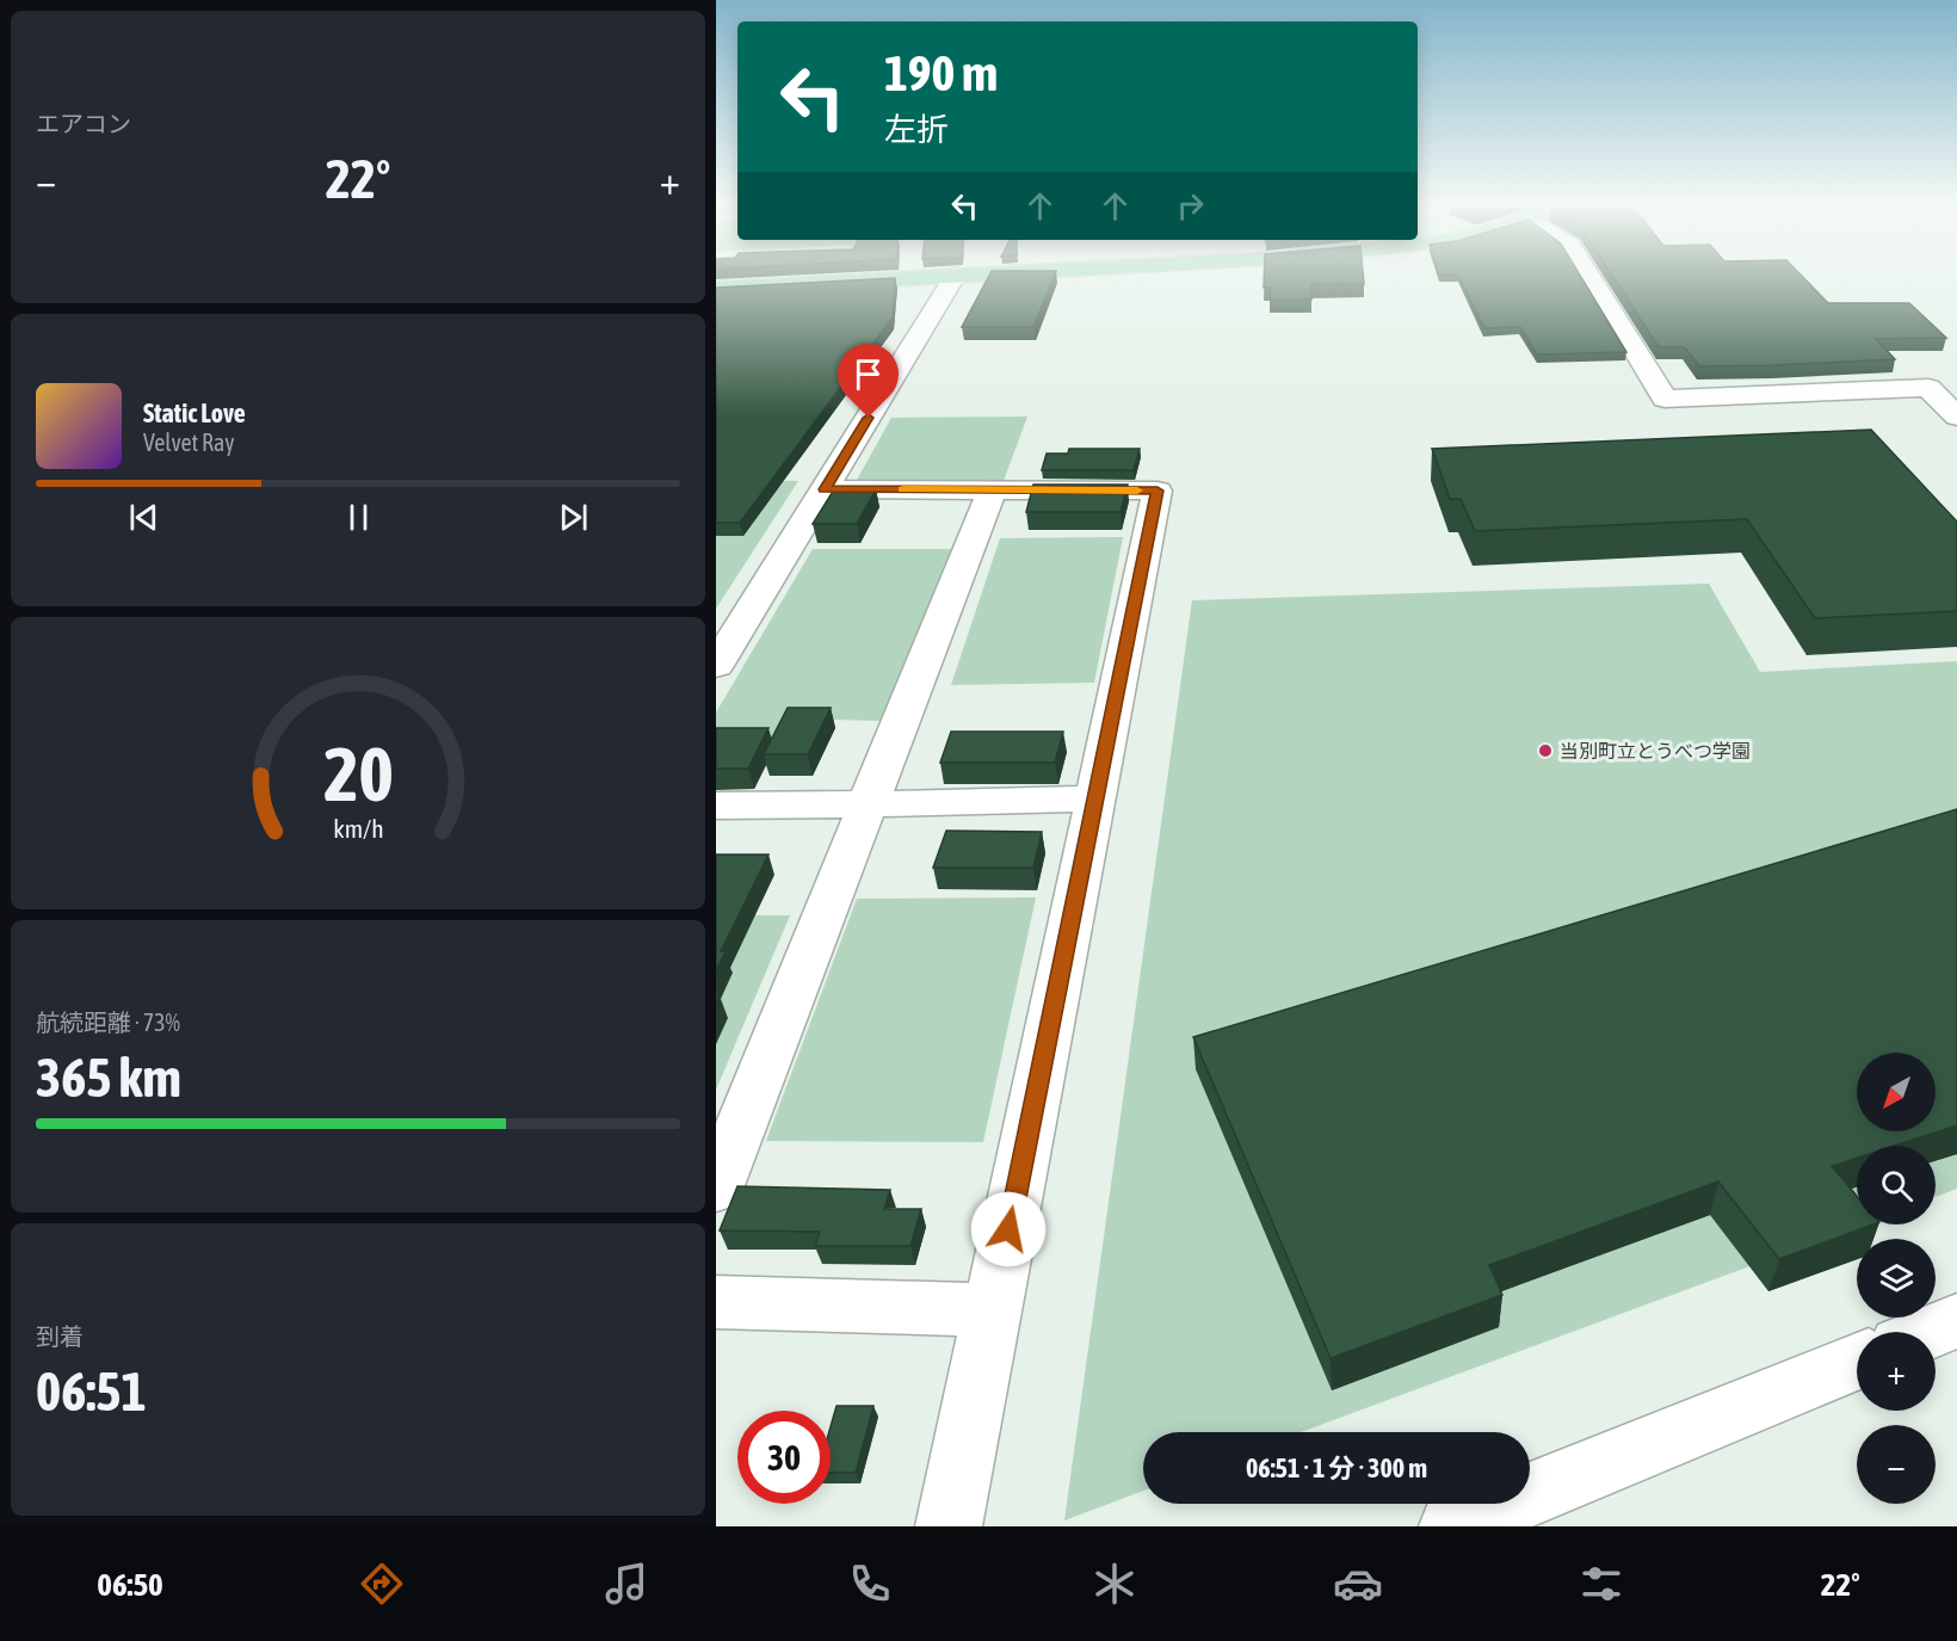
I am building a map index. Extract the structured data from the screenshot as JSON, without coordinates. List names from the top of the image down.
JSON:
{
  "places": ["当別町立とうべつ学園"],
  "north": "bottom left",
  "page": {
    "tile": [
      "エアコン",
      ["航続距離 · 73%", "365 km"],
      ["到着", "06:51"]
    ],
    "turn": ["190 m", "左折"],
    "heat": ["−", "22°", "+"],
    "song": ["Static Love", "Velvet Ray"],
    "map_buttons": ["+", "−"],
    "limit": "30",
    "trip": "06:51 · 1 分 · 300 m",
    "tabs": ["06:50", "22°"],
    "gauge": ["20", "km/h"]
  }
}
